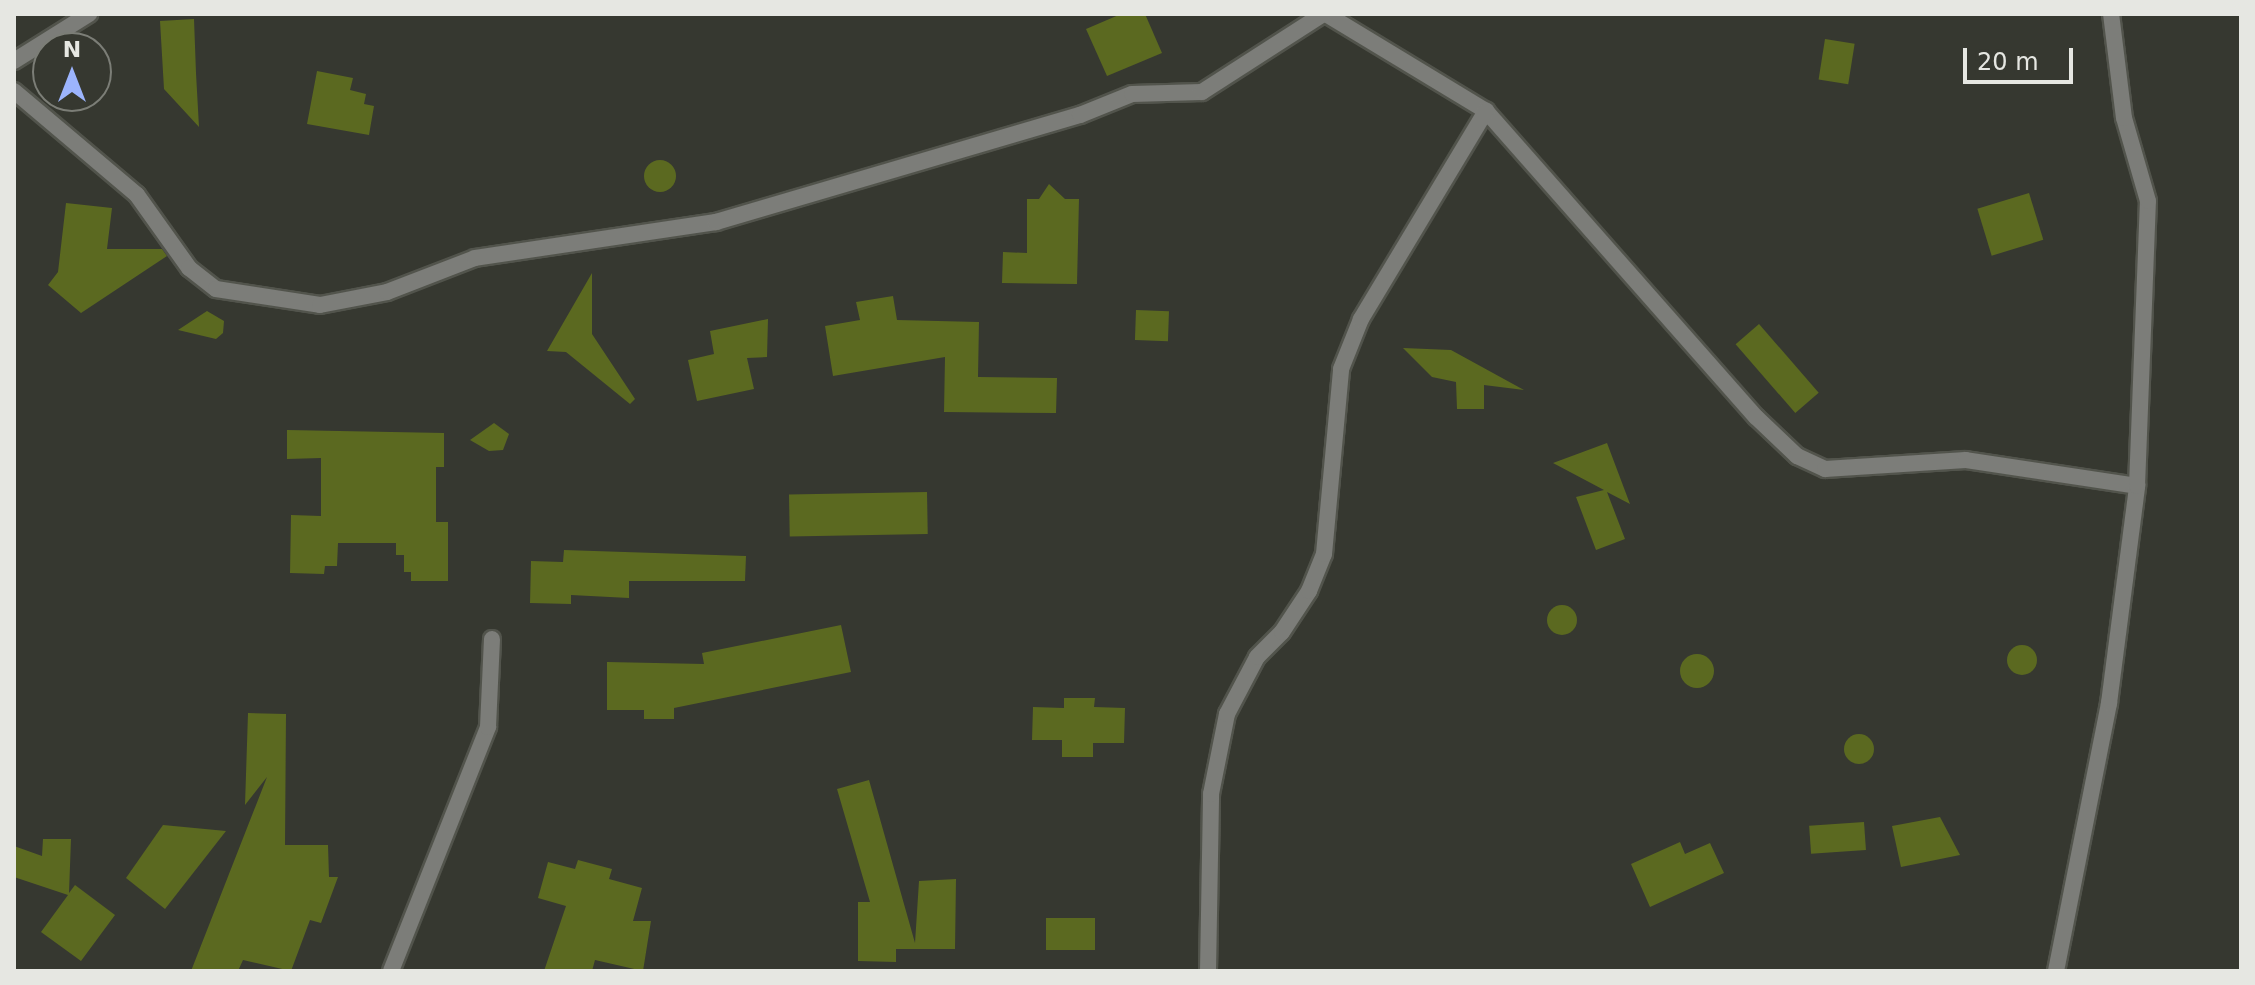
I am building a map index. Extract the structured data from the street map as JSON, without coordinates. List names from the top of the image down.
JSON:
{
  "scale_bar": "20 m",
  "north": "top"
}
